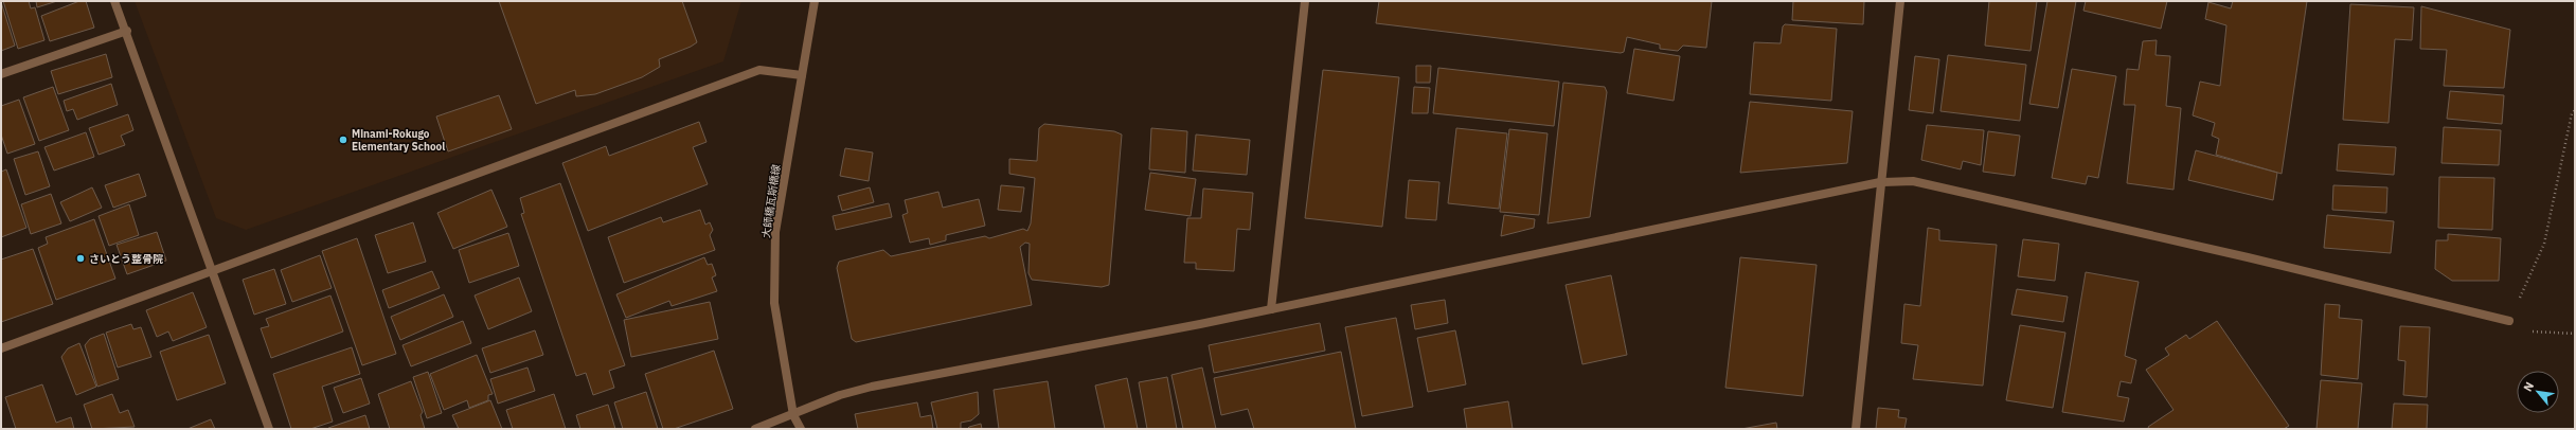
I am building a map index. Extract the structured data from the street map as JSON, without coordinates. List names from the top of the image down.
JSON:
{
  "streets": {
    "street": ["大師橋瓦斯橋線"]
  },
  "places": ["Minami-Rokugo Elementary School", "さいとう整骨院"],
  "north": "top left"
}
